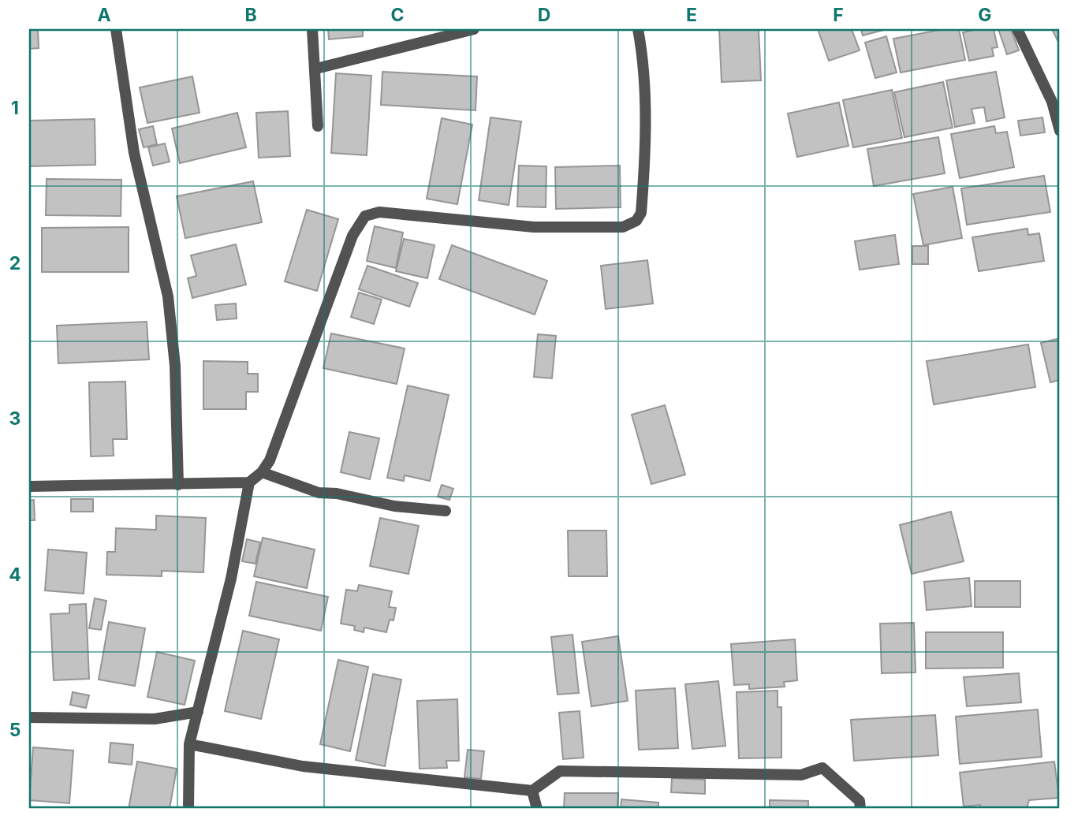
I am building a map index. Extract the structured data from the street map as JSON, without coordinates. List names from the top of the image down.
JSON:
{
  "grid": {
    "columns": [
      "A",
      "B",
      "C",
      "D",
      "E",
      "F",
      "G"
    ],
    "rows": [
      "1",
      "2",
      "3",
      "4",
      "5"
    ]
  }
}
